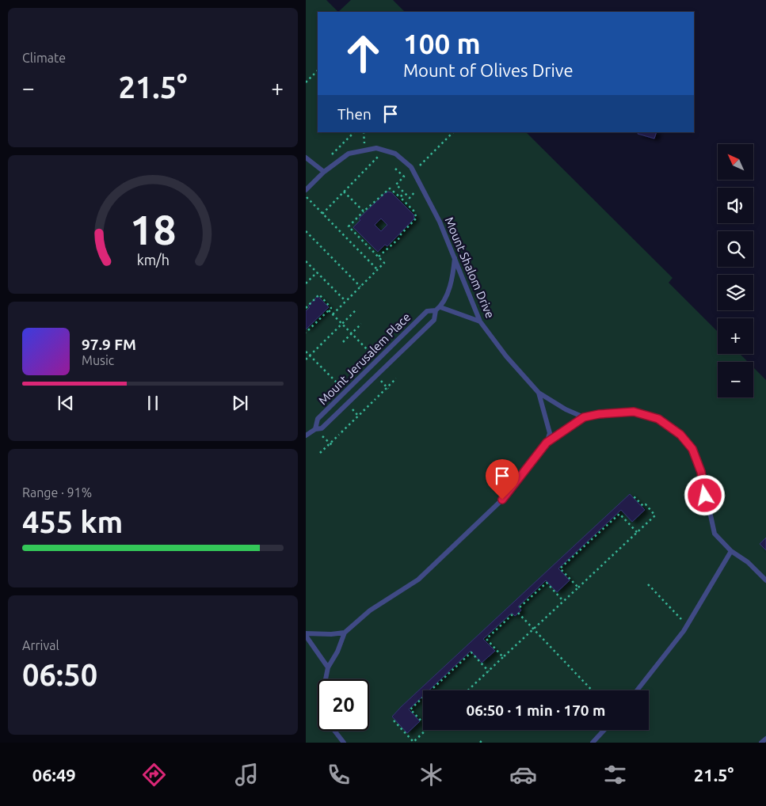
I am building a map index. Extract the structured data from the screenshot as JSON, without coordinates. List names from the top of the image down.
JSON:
{
  "streets": {
    "lane": ["Mount Shalom Drive", "Mount Jerusalem Place"]
  },
  "crossings": [
    ["Mount Shalom Drive", "Mount Jerusalem Place"]
  ],
  "north": "top left",
  "page": {
    "tile": [
      "Climate",
      ["Range · 91%", "455 km"],
      ["Arrival", "06:50"]
    ],
    "turn": ["100 m", "Mount of Olives Drive"],
    "heat": ["−", "21.5°", "+"],
    "then": "Then",
    "map_buttons": ["+", "−"],
    "song": ["97.9 FM", "Music"],
    "limit": "20",
    "trip": "06:50 · 1 min · 170 m",
    "tabs": ["06:49", "21.5°"],
    "gauge": ["18", "km/h"]
  }
}
